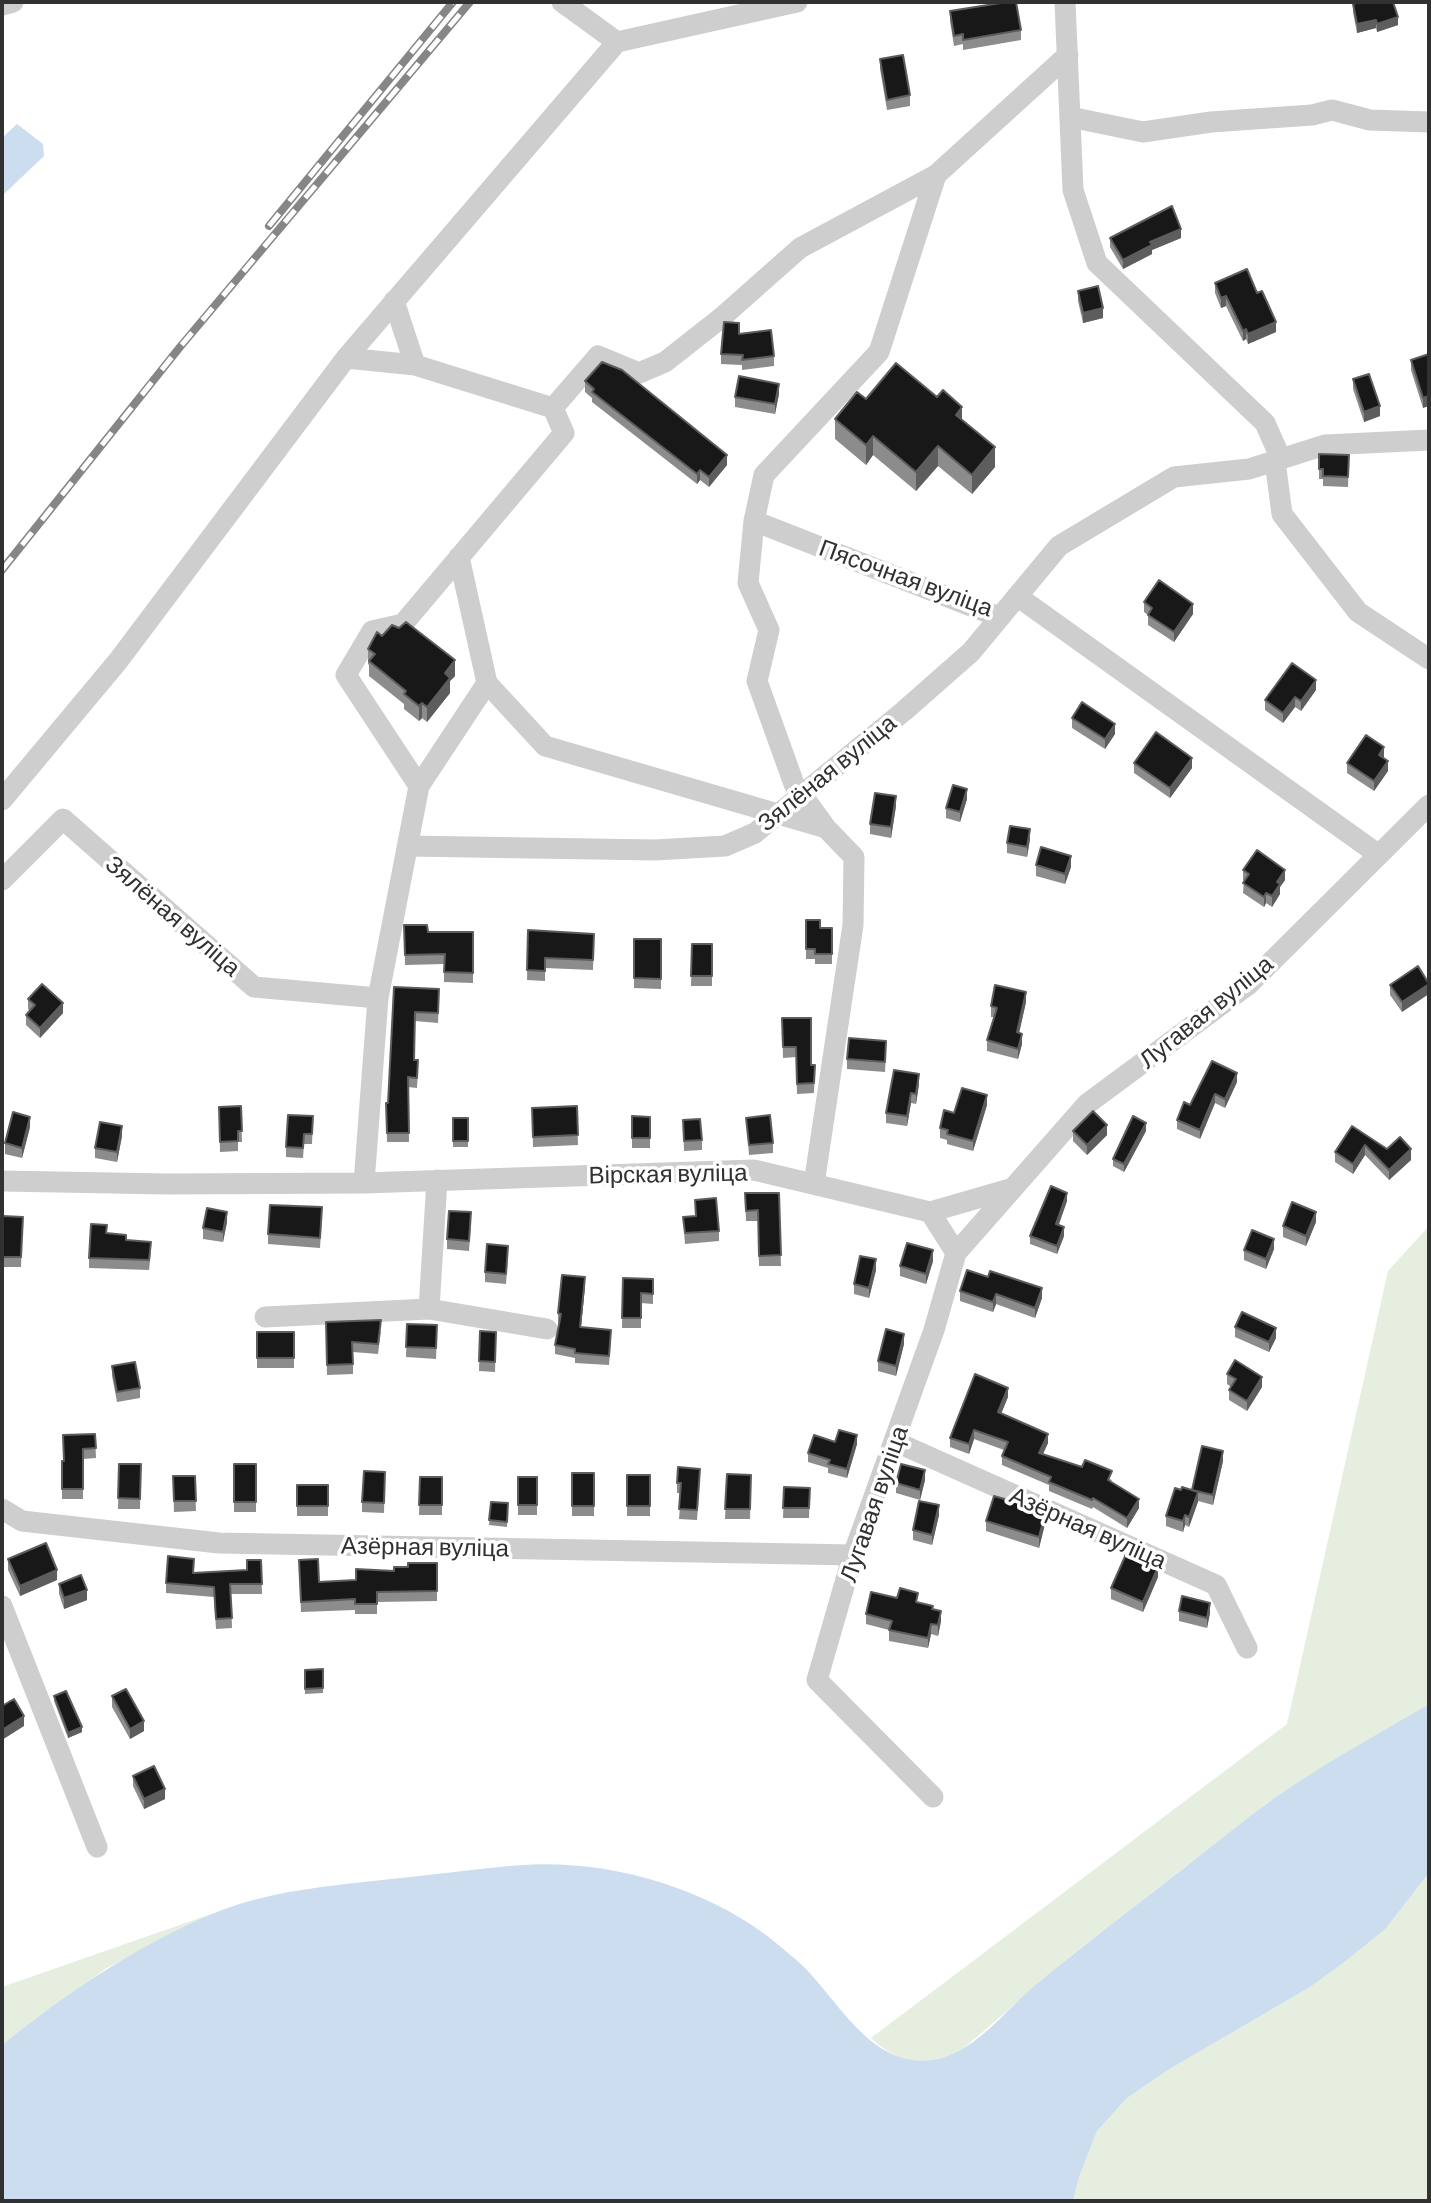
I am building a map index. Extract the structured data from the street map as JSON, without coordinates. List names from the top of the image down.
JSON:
{
  "streets": {
    "street": [
      "Пясочная вуліца",
      "Зялёная вуліца",
      "Лугавая вуліца",
      "Вірская вуліца",
      "Азёрная вуліца"
    ]
  },
  "crossings": [
    ["Пясочная вуліца", "Зялёная вуліца"],
    ["Лугавая вуліца", "Азёрная вуліца"]
  ]
}
